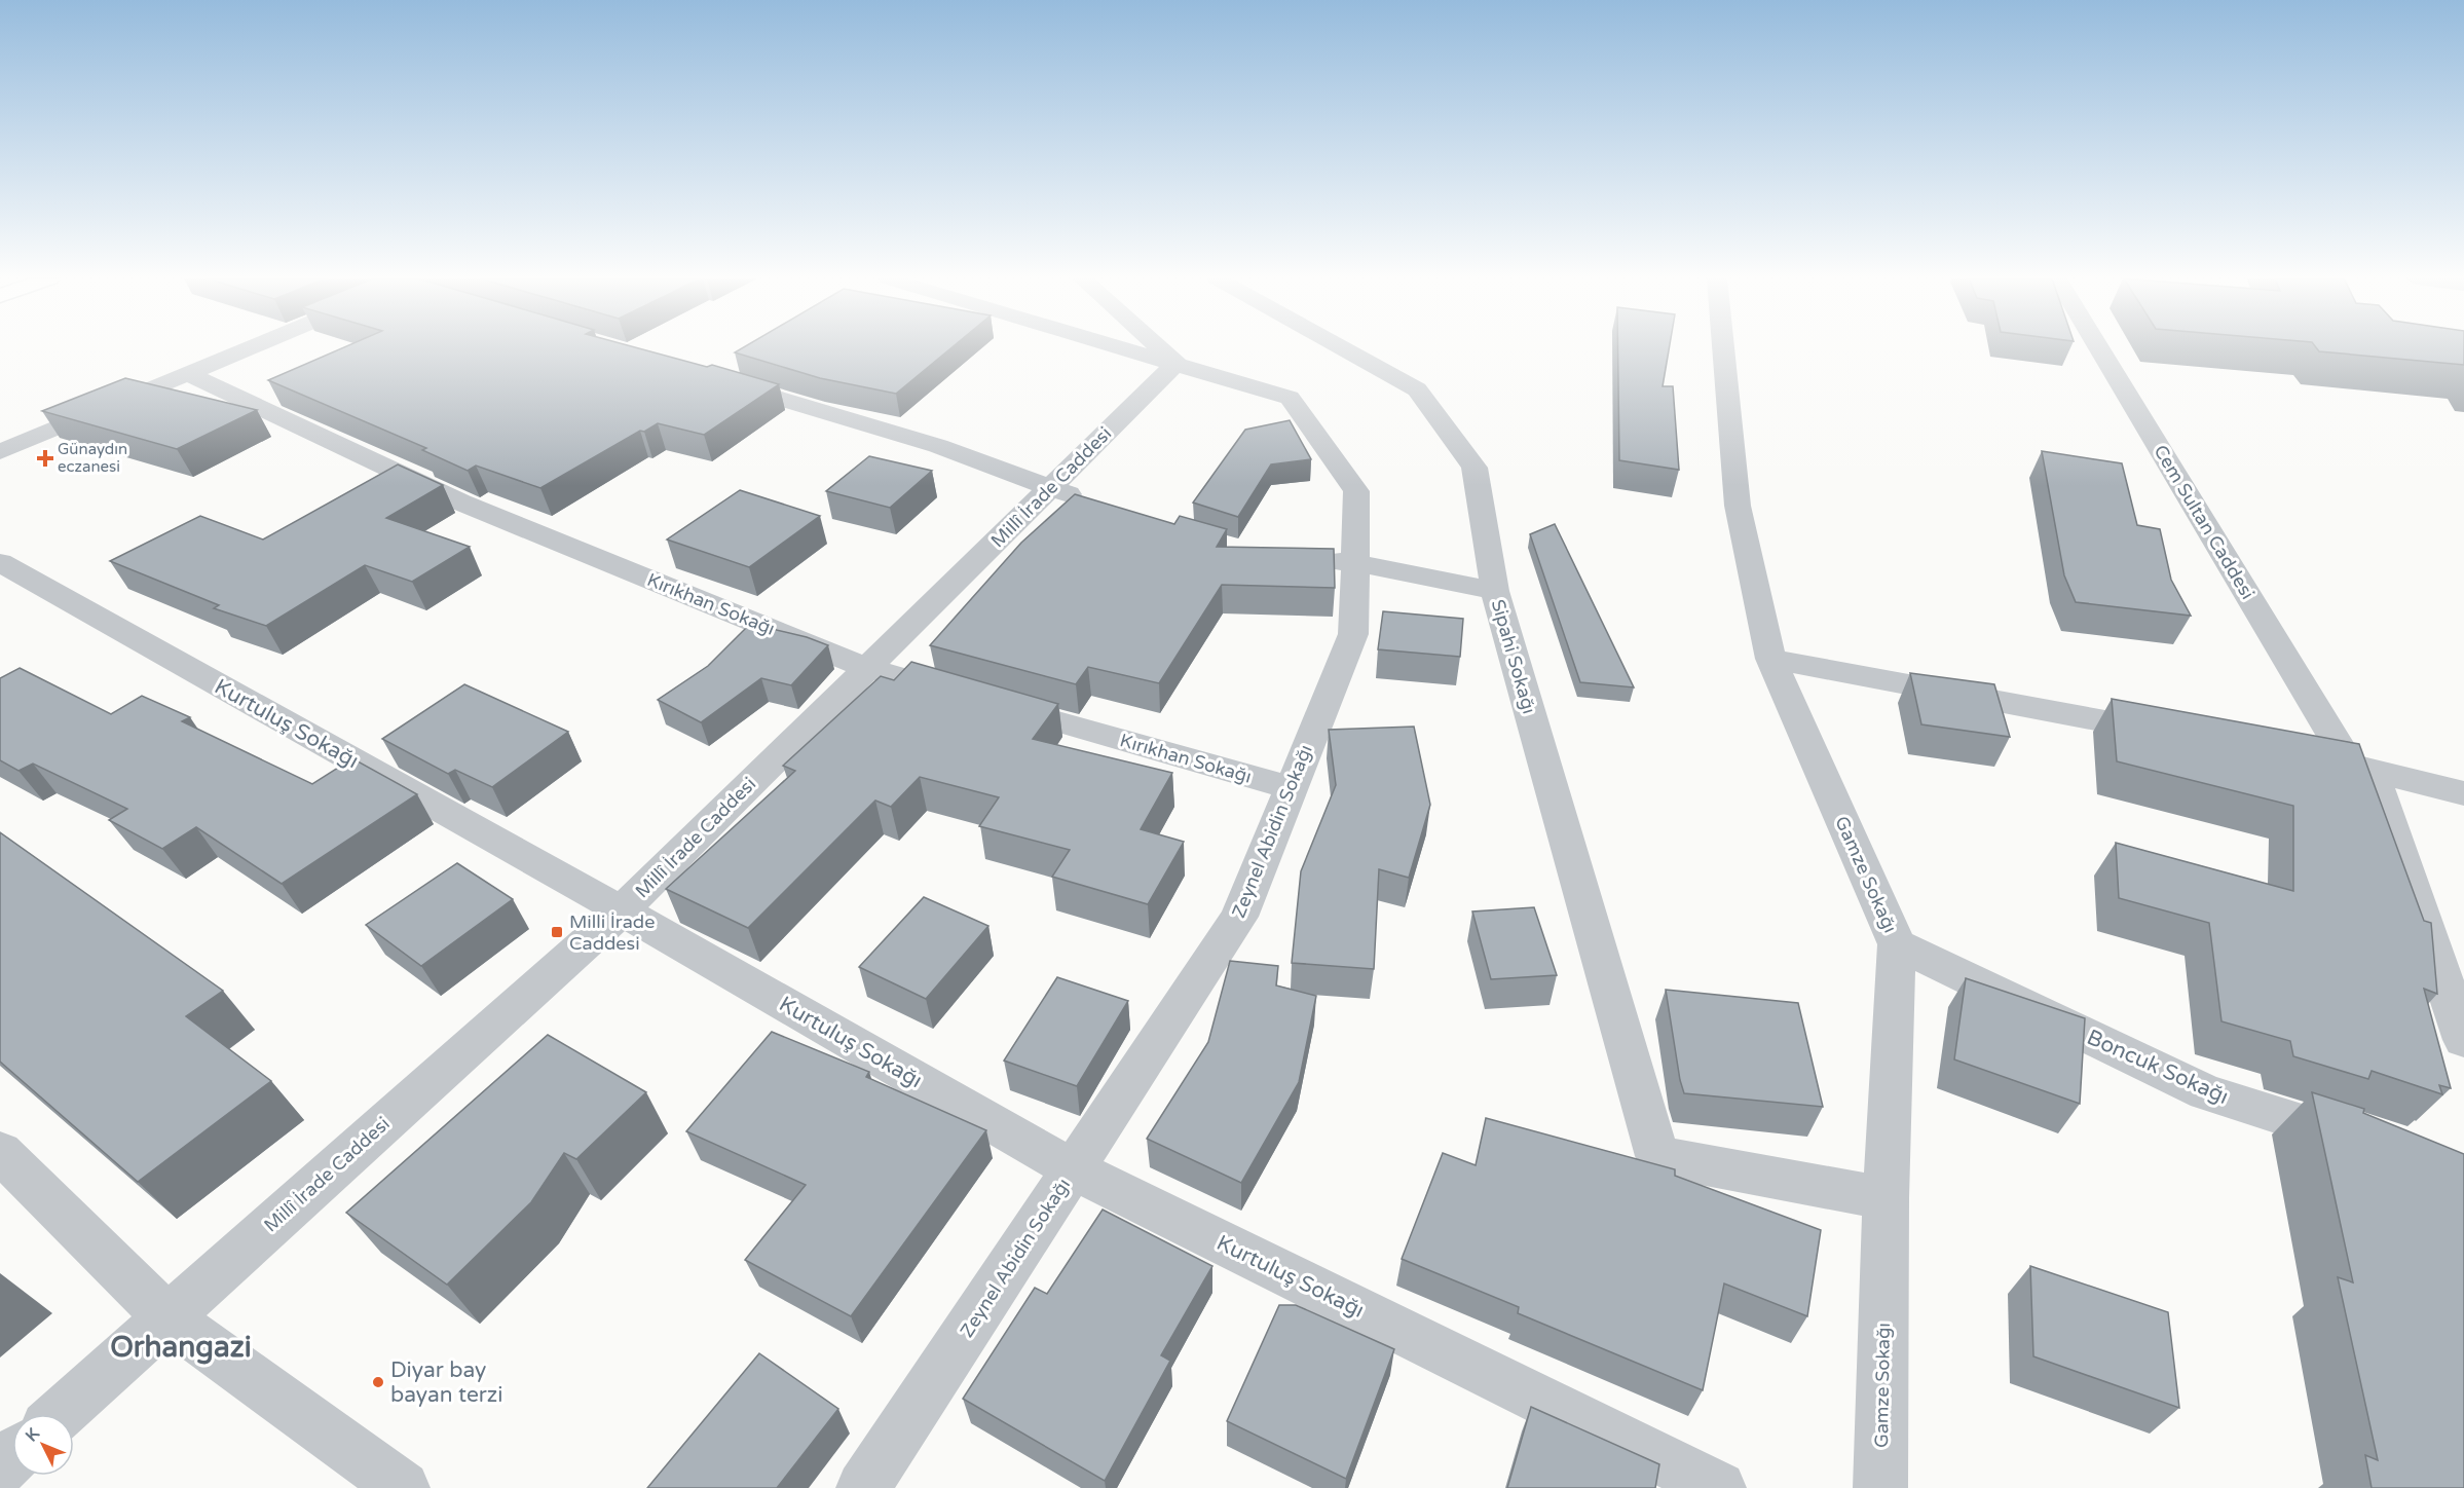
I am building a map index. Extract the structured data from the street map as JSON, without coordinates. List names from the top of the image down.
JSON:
{
  "streets": {
    "street": [
      "Millî İrade Caddesi",
      "Cem Sultan Caddesi",
      "Kırıkhan Sokağı",
      "Sipahi Sokağı",
      "Kurtuluş Sokağı",
      "Zeynel Abidin Sokağı",
      "Gamze Sokağı",
      "Boncuk Sokağı"
    ]
  },
  "crossings": [
    ["Millî İrade Caddesi", "Kırıkhan Sokağı"],
    ["Millî İrade Caddesi", "Kurtuluş Sokağı"],
    ["Millî İrade Caddesi", "Zeynel Abidin Sokağı"],
    ["Kırıkhan Sokağı", "Zeynel Abidin Sokağı"],
    ["Sipahi Sokağı", "Gamze Sokağı"],
    ["Kurtuluş Sokağı", "Zeynel Abidin Sokağı"],
    ["Gamze Sokağı", "Boncuk Sokağı"]
  ],
  "districts": ["Orhangazi"],
  "places": {
    "health": ["Günaydın eczanesi"],
    "transit": ["Milli İrade Caddesi"],
    "other": ["Diyar bay bayan terzi"]
  },
  "north": "top left"
}
